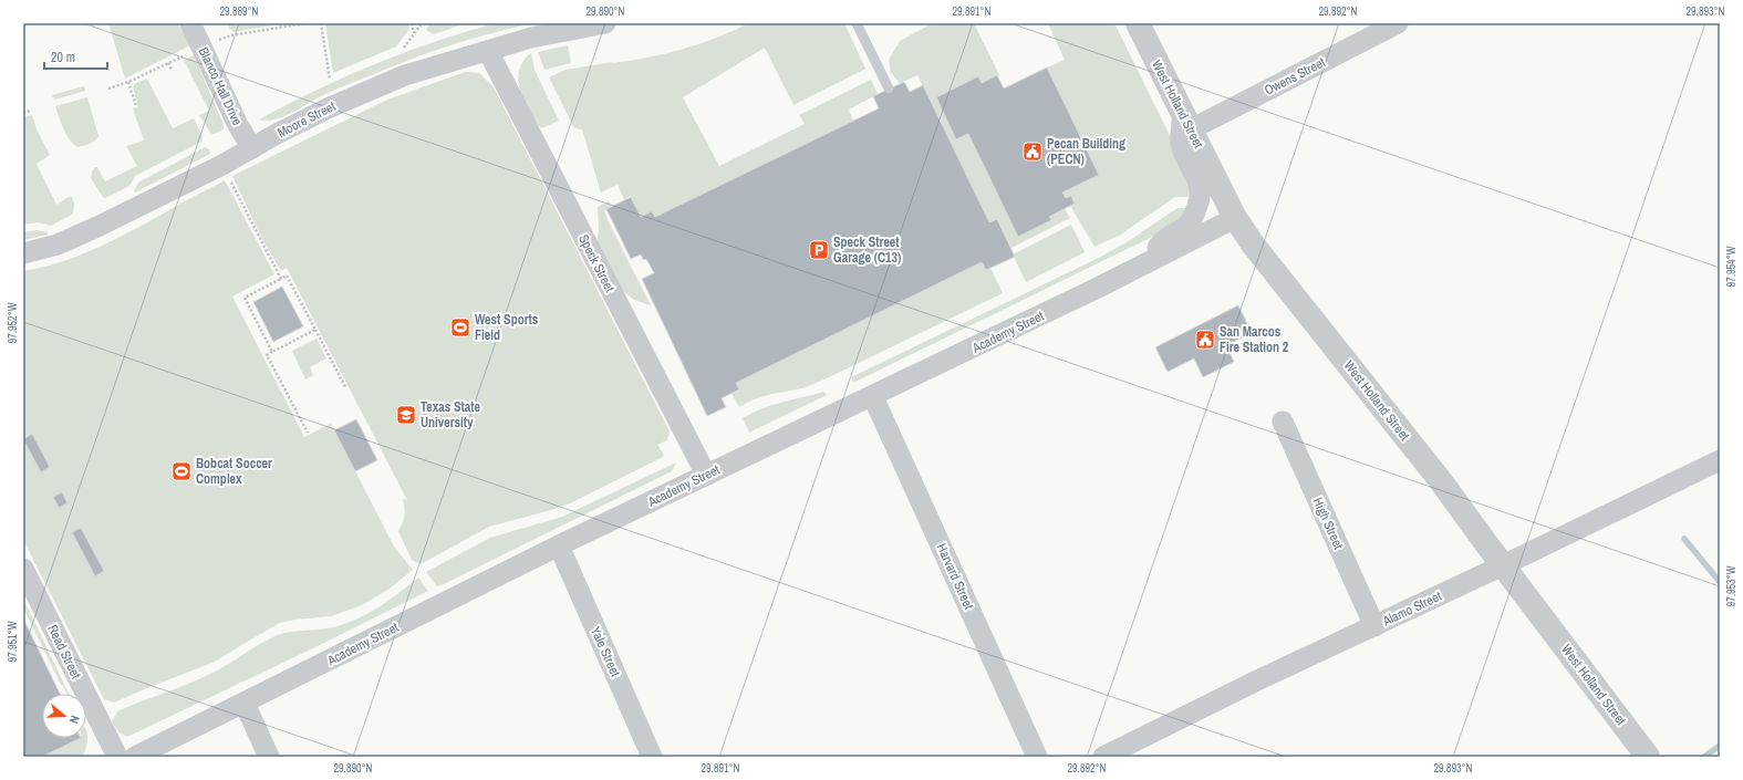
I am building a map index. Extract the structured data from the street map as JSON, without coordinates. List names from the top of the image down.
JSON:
{
  "streets": {
    "street": [
      "Owens Street",
      "Blanco Hall Drive",
      "West Holland Street",
      "Moore Street",
      "Speck Street",
      "Academy Street",
      "High Street",
      "Harvard Street",
      "Alamo Street",
      "Read Street",
      "Yale Street"
    ]
  },
  "crossings": [
    ["Owens Street", "West Holland Street"],
    ["Blanco Hall Drive", "Moore Street"],
    ["West Holland Street", "Academy Street"],
    ["West Holland Street", "Alamo Street"],
    ["Moore Street", "Speck Street"],
    ["Speck Street", "Academy Street"],
    ["Academy Street", "Harvard Street"],
    ["Academy Street", "Yale Street"],
    ["High Street", "Alamo Street"]
  ],
  "places": {
    "public building": ["Pecan Building (PECN)", "San Marcos Fire Station 2"],
    "parking": ["Speck Street Garage (C13)"],
    "sports": ["West Sports Field", "Bobcat Soccer Complex"],
    "school or university": ["Texas State University"]
  },
  "scale_bar": "20 m",
  "north": "right",
  "coordinates": [
    "29.889°N",
    "29.890°N",
    "29.891°N",
    "29.892°N",
    "29.893°N",
    "97.954°W",
    "97.952°W",
    "97.953°W",
    "97.951°W"
  ]
}
